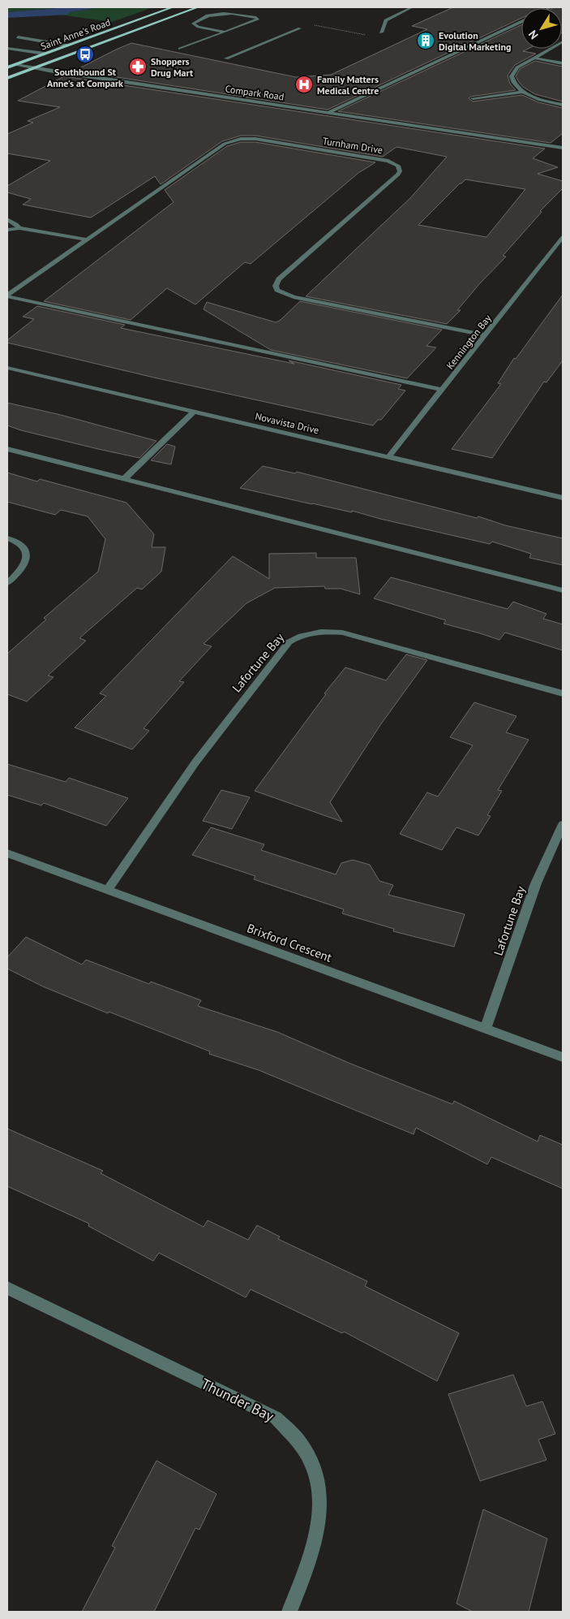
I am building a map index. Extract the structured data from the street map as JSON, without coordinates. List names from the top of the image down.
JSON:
{
  "streets": {
    "main road": ["Saint Anne's Road"],
    "street": [
      "Compark Road",
      "Turnham Drive",
      "Kennington Bay",
      "Novavista Drive",
      "Lafortune Bay",
      "Brixford Crescent",
      "Thunder Bay"
    ]
  },
  "crossings": [
    ["Saint Anne's Road", "Compark Road"],
    ["Turnham Drive", "Kennington Bay"],
    ["Kennington Bay", "Novavista Drive"],
    ["Lafortune Bay", "Brixford Crescent"]
  ],
  "places": {
    "building": ["Evolution Digital Marketing"],
    "bus stop": ["Southbound St Anne's at Compark"],
    "pharmacy": ["Shoppers Drug Mart"],
    "hospital": ["Family Matters Medical Centre"]
  },
  "north": "bottom left"
}
